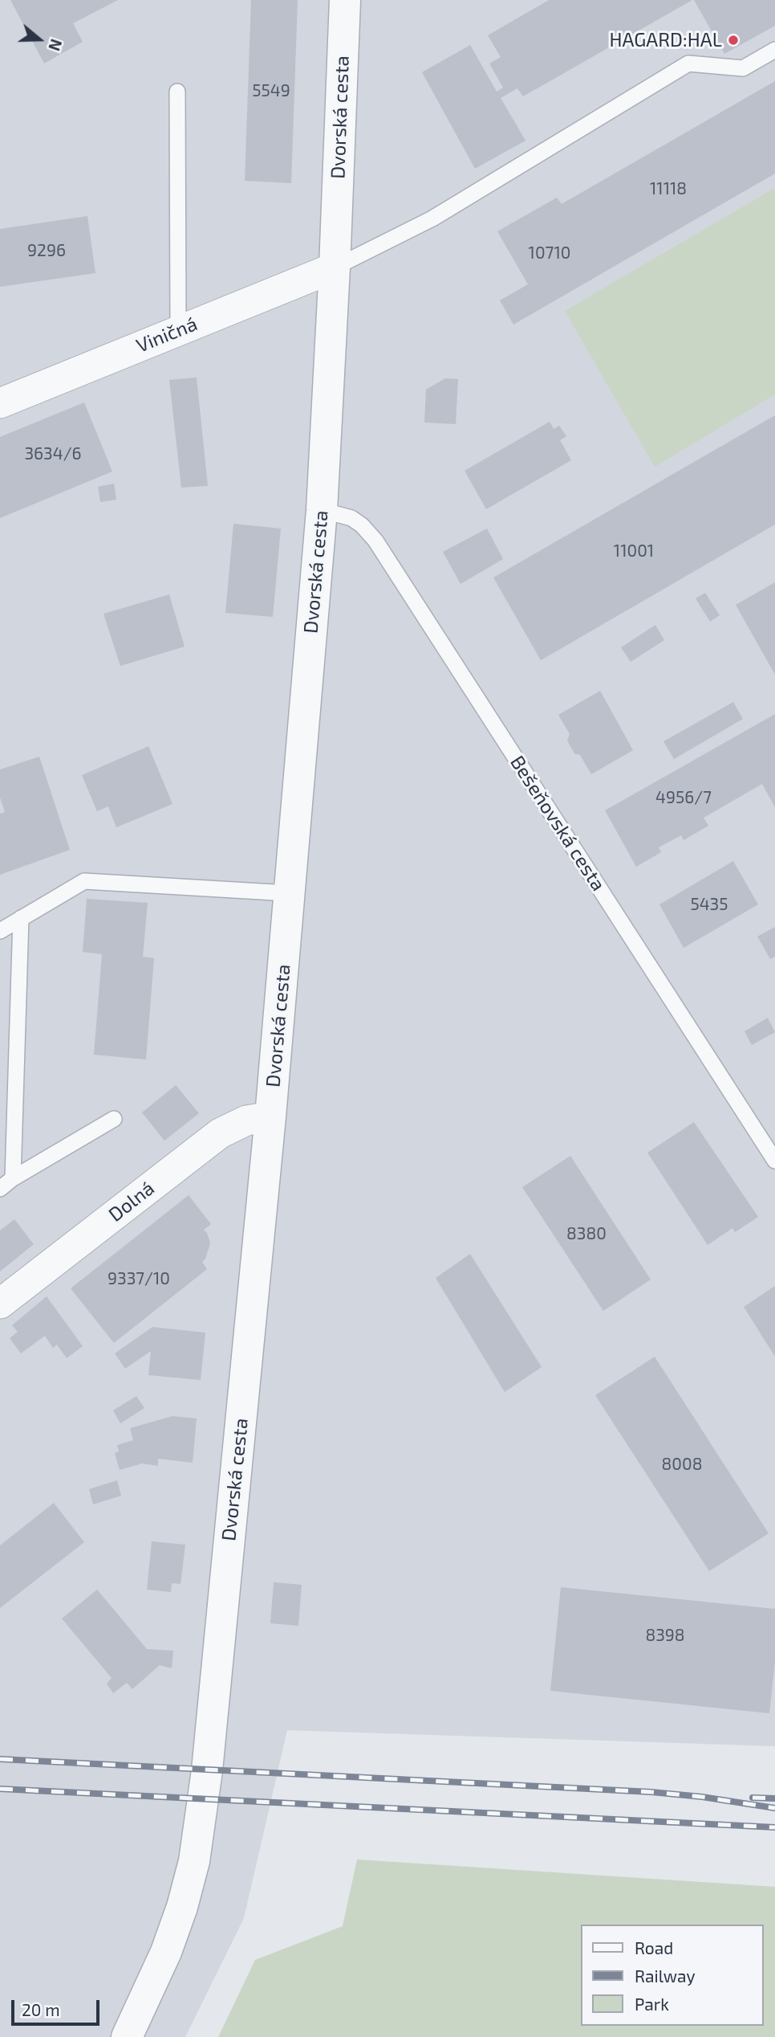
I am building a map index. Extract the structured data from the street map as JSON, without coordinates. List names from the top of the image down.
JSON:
{
  "streets": {
    "street": ["Dvorská cesta", "Viničná", "Dolná"],
    "lane": ["Bešeňovská cesta"]
  },
  "crossings": [
    ["Dvorská cesta", "Viničná"],
    ["Dvorská cesta", "Bešeňovská cesta"],
    ["Dvorská cesta", "Dolná"]
  ],
  "places": ["HAGARD:HAL"],
  "house_numbers": [
    "5549",
    "11118",
    "9296",
    "10710",
    "3634/6",
    "11001",
    "4956/7",
    "5435",
    "8380",
    "9337/10",
    "8008",
    "8398"
  ],
  "legend": ["Road", "Railway", "Park"],
  "scale_bar": "20 m",
  "north": "right"
}
